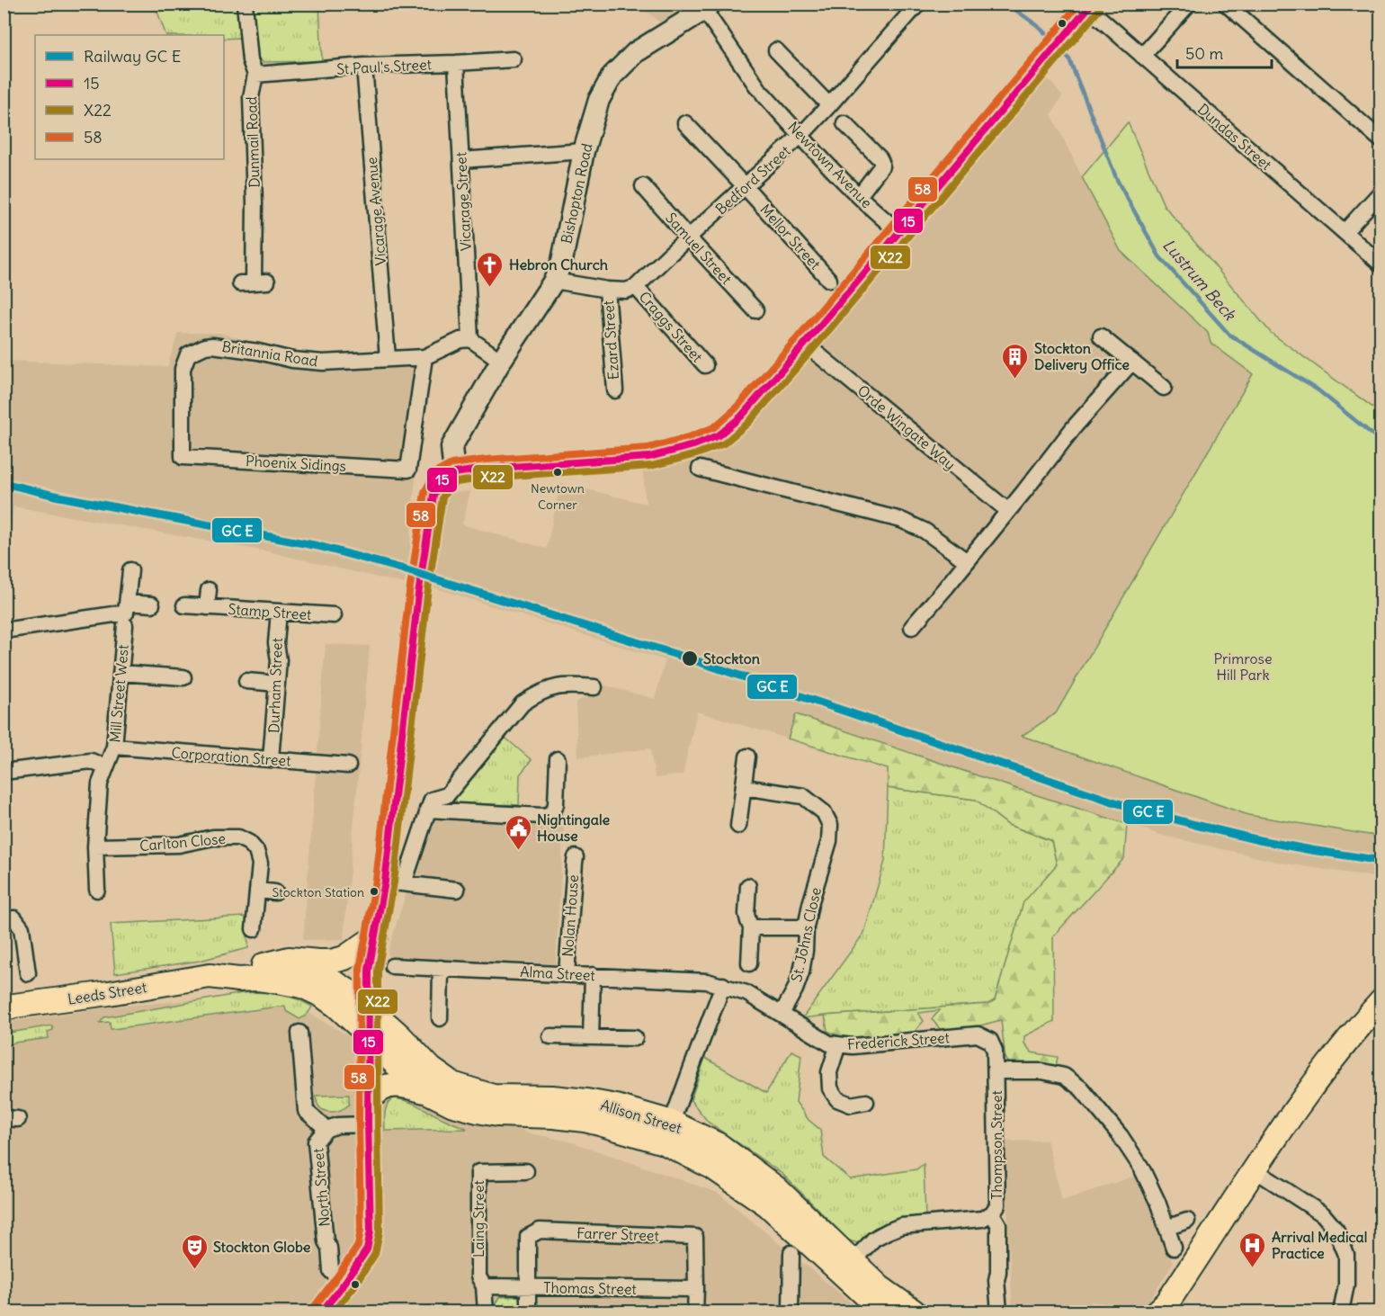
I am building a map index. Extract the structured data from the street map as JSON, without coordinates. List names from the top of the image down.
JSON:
{
  "streets": {
    "main road": ["Leeds Street", "Allison Street"],
    "street": [
      "St Paul's Street",
      "Dundas Street",
      "Dunmail Road",
      "Newtown Avenue",
      "Bedford Street",
      "Bishopton Road",
      "Vicarage Street",
      "Vicarage Avenue",
      "Mellor Street",
      "Samuel Street",
      "Craggs Street",
      "Ezard Street",
      "Britannia Road",
      "Orde Wingate Way",
      "Phoenix Sidings",
      "Stamp Street",
      "Durham Street",
      "Mill Street West",
      "Corporation Street",
      "Carlton Close",
      "Nolan House",
      "St. Johns Close",
      "Alma Street",
      "Frederick Street",
      "Thompson Street",
      "North Street",
      "Laing Street",
      "Farrer Street",
      "Thomas Street"
    ]
  },
  "crossings": [
    ["St Paul's Street", "Dunmail Road"],
    ["St Paul's Street", "Vicarage Street"],
    ["St Paul's Street", "Vicarage Avenue"],
    ["Newtown Avenue", "Bedford Street"],
    ["Newtown Avenue", "Bishopton Road"],
    ["Bedford Street", "Mellor Street"],
    ["Bedford Street", "Samuel Street"],
    ["Bedford Street", "Craggs Street"],
    ["Vicarage Street", "Britannia Road"],
    ["Vicarage Avenue", "Britannia Road"],
    ["Britannia Road", "Phoenix Sidings"],
    ["Stamp Street", "Durham Street"],
    ["Durham Street", "Corporation Street"],
    ["Mill Street West", "Corporation Street"],
    ["Mill Street West", "Carlton Close"],
    ["Nolan House", "Alma Street"],
    ["St. Johns Close", "Frederick Street"],
    ["Alma Street", "Frederick Street"],
    ["Leeds Street", "Allison Street"],
    ["Frederick Street", "Thompson Street"],
    ["Laing Street", "Thomas Street"],
    ["Farrer Street", "Thomas Street"]
  ],
  "water": ["Lustrum Beck"],
  "parks": ["Primrose Hill Park"],
  "places": {
    "church": ["Hebron Church"],
    "building": ["Stockton Delivery Office"],
    "other": ["Newtown Corner", "Stockton", "Stockton Station"],
    "public building": ["Nightingale House"],
    "hospital": ["Arrival Medical Practice"],
    "theatre": ["Stockton Globe"]
  },
  "lines": ["transit line 15", "transit line 58", "transit line X22"],
  "legend": [
    "Railway GC E",
    "15",
    "X22",
    "58"
  ],
  "scale_bar": "50 m"
}
